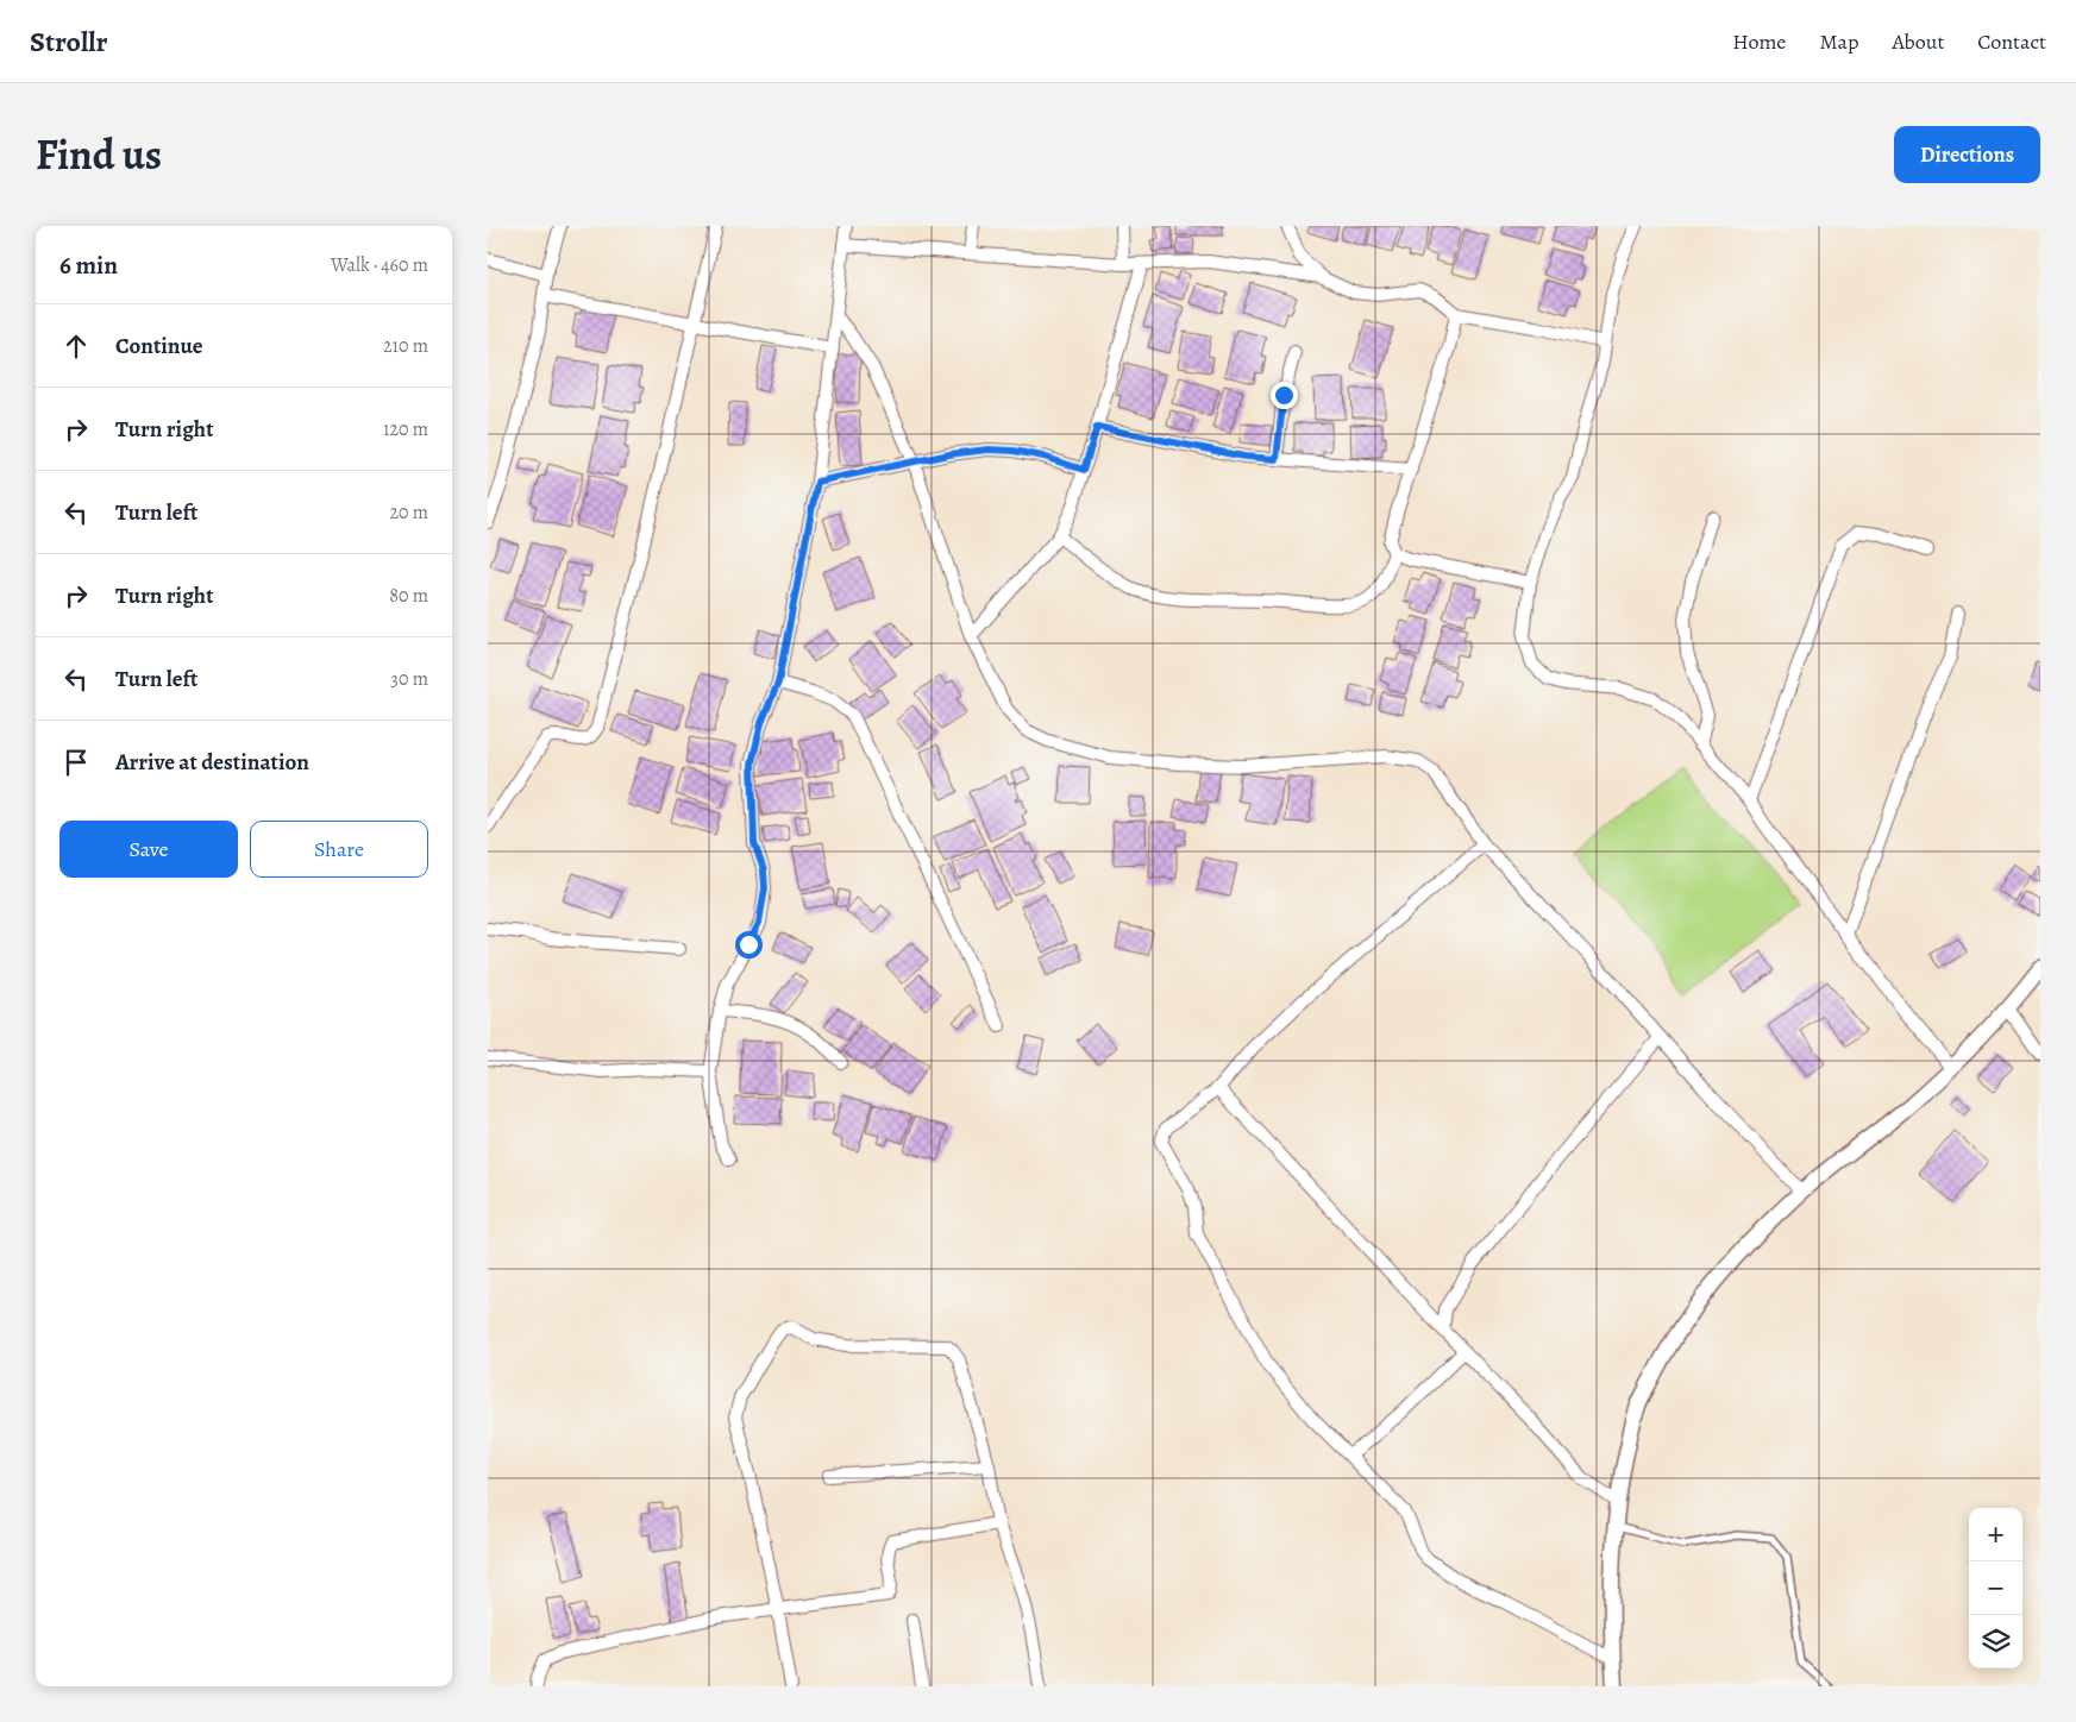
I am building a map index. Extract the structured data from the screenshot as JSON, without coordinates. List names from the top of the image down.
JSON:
{
  "page": {
    "header": "Strollr",
    "nav": [
      "Home",
      "Map",
      "About",
      "Contact"
    ],
    "title": "Find us",
    "buttons": [
      "Directions",
      ["Save", "Share"]
    ],
    "heading": ["6 min", "Walk · 460 m"],
    "list": [
      ["Continue", "210 m"],
      ["Turn right", "120 m"],
      ["Turn left", "20 m"],
      ["Turn right", "80 m"],
      ["Turn left", "30 m"],
      "Arrive at destination"
    ],
    "map_buttons": ["+", "−"]
  }
}
